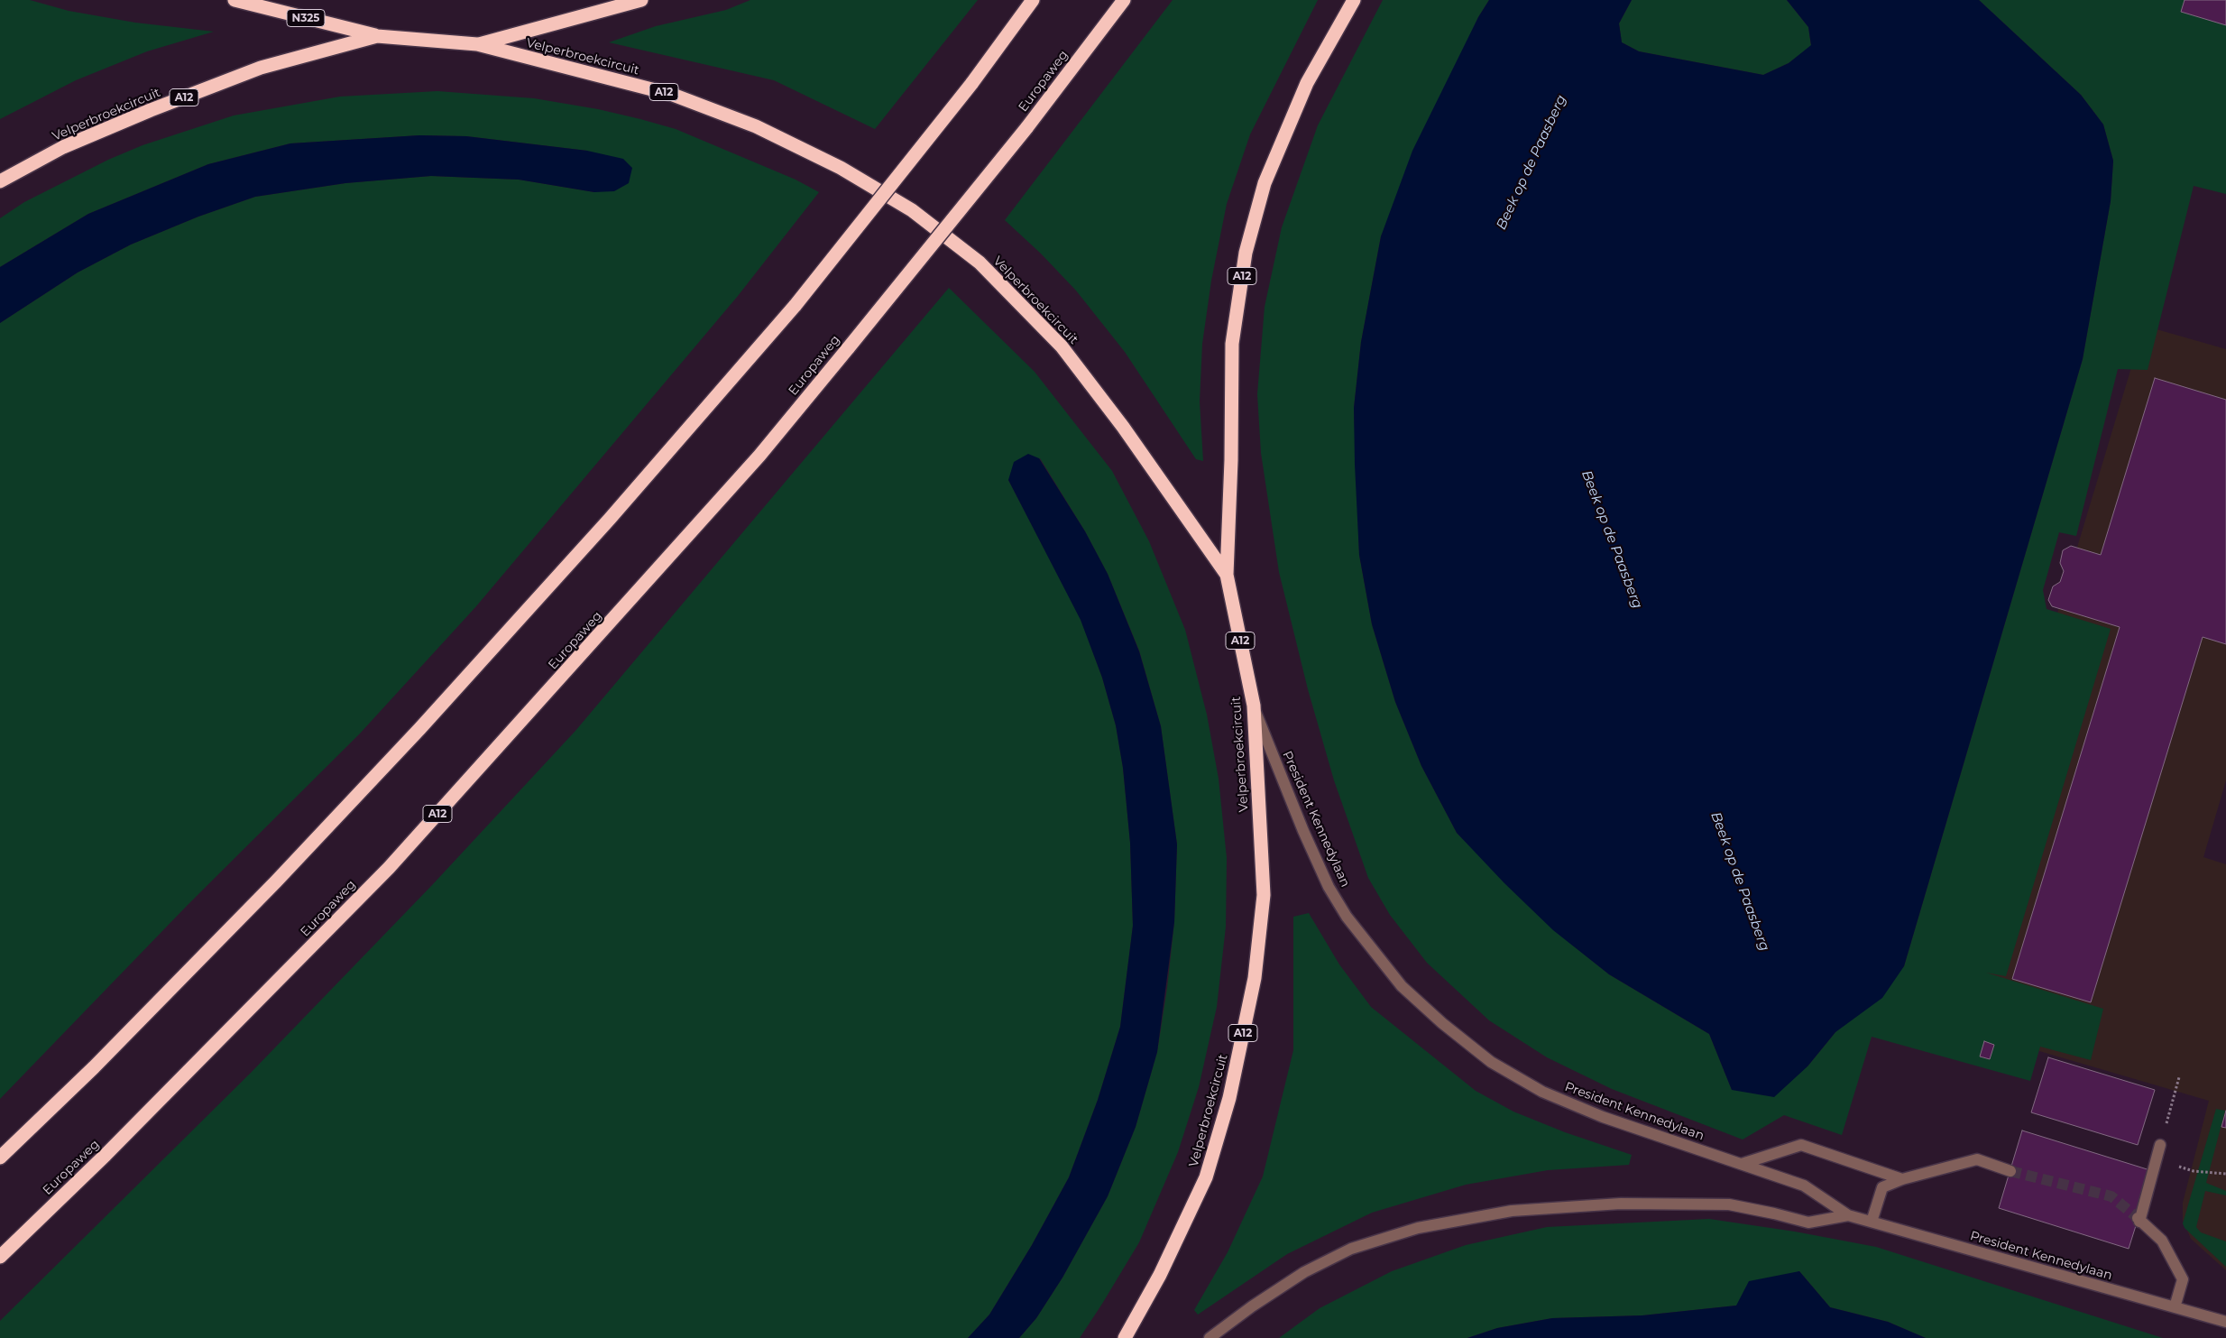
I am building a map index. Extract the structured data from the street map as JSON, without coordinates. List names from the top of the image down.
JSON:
{
  "streets": {
    "highway": [
      "N325",
      "Velperbroekcircuit",
      "Europaweg",
      "A12"
    ],
    "street": ["President Kennedylaan"]
  },
  "crossings": [
    ["N325", "Velperbroekcircuit"],
    ["Velperbroekcircuit", "A12"],
    ["Velperbroekcircuit", "President Kennedylaan"]
  ],
  "water": ["Beek op de Paasberg"]
}
